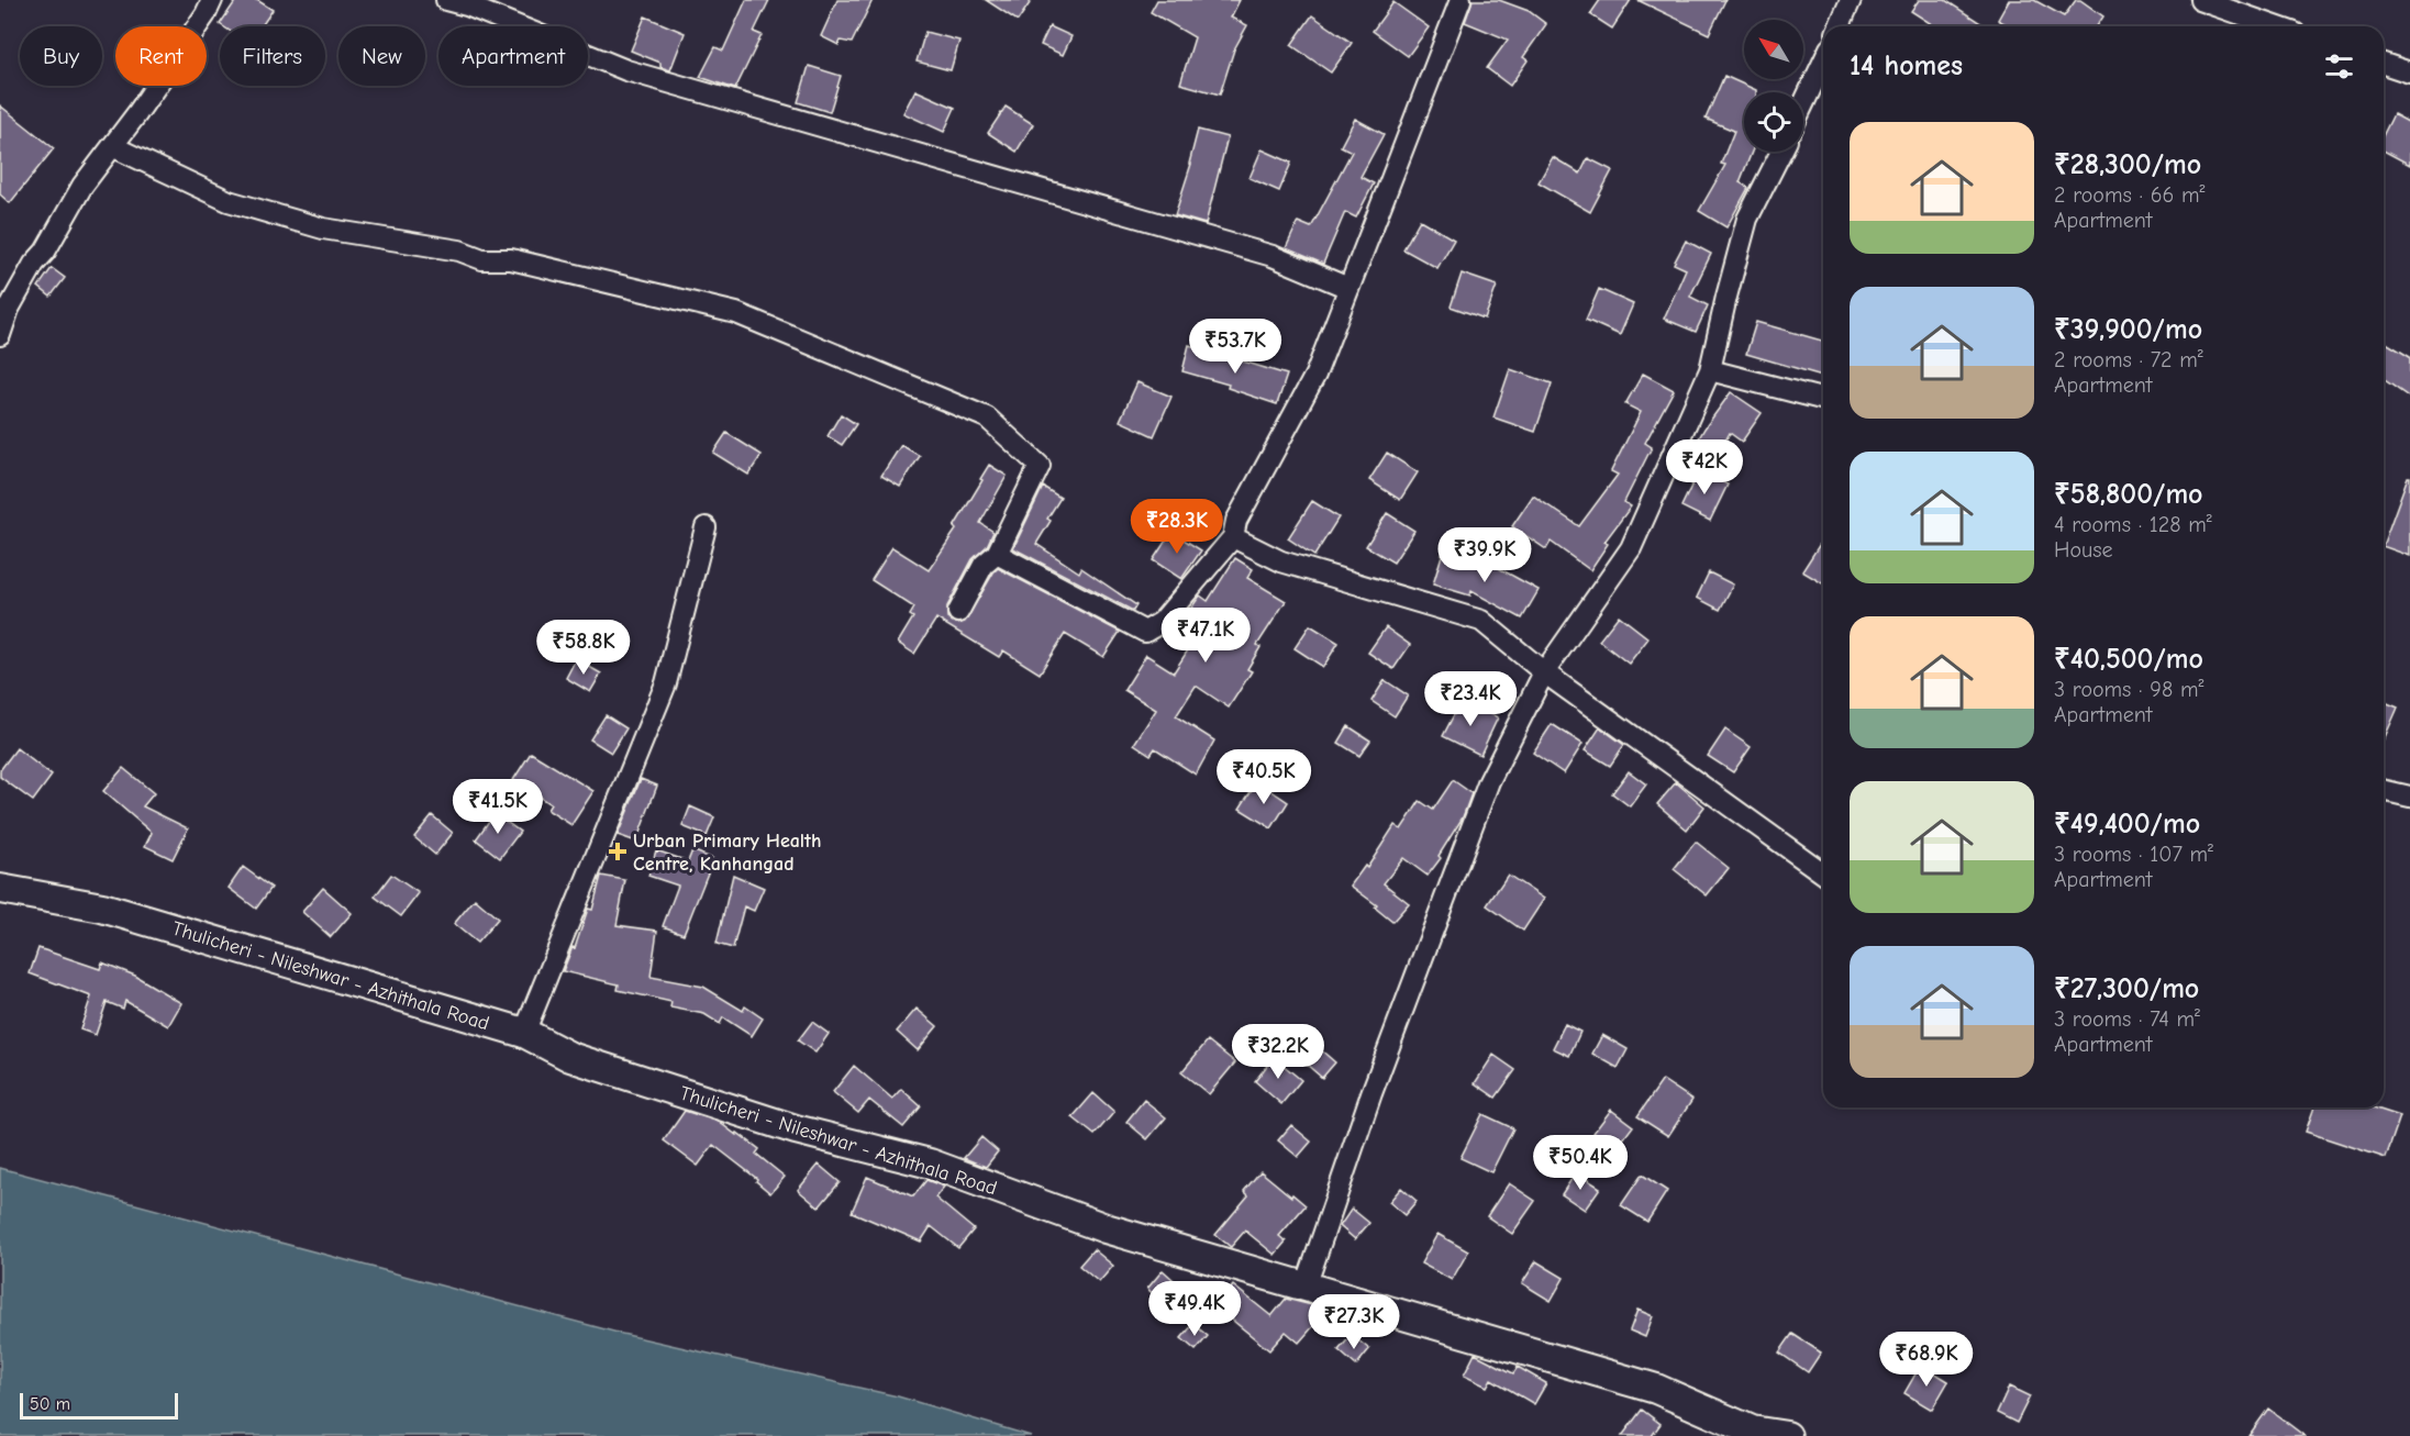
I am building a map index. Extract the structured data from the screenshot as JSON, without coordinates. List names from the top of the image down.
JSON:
{
  "streets": {
    "main road": ["Thulicheri - Nileshwar - Azhithala Road"]
  },
  "places": {
    "health": ["Urban Primary Health Centre, Kanhangad"]
  },
  "scale_bar": "50 m",
  "north": "top left",
  "page": {
    "chip": [
      "Buy",
      "Rent",
      "Filters",
      "New",
      "Apartment"
    ],
    "heading": "14 homes",
    "list": [
      {
        "name": "₹28,300/mo",
        "note": "2 rooms · 66 m² · Apartment"
      },
      {
        "name": "₹39,900/mo",
        "note": "2 rooms · 72 m² · Apartment"
      },
      {
        "name": "₹58,800/mo",
        "note": "4 rooms · 128 m² · House"
      },
      {
        "name": "₹40,500/mo",
        "note": "3 rooms · 98 m² · Apartment"
      },
      {
        "name": "₹49,400/mo",
        "note": "3 rooms · 107 m² · Apartment"
      },
      {
        "name": "₹27,300/mo",
        "note": "3 rooms · 74 m² · Apartment"
      }
    ],
    "price": [
      "₹53.7K",
      "₹42K",
      "₹28.3K",
      "₹39.9K",
      "₹47.1K",
      "₹58.8K",
      "₹23.4K",
      "₹40.5K",
      "₹41.5K",
      "₹32.2K",
      "₹50.4K",
      "₹49.4K",
      "₹27.3K",
      "₹68.9K"
    ],
    "scale": "50 m"
  }
}
